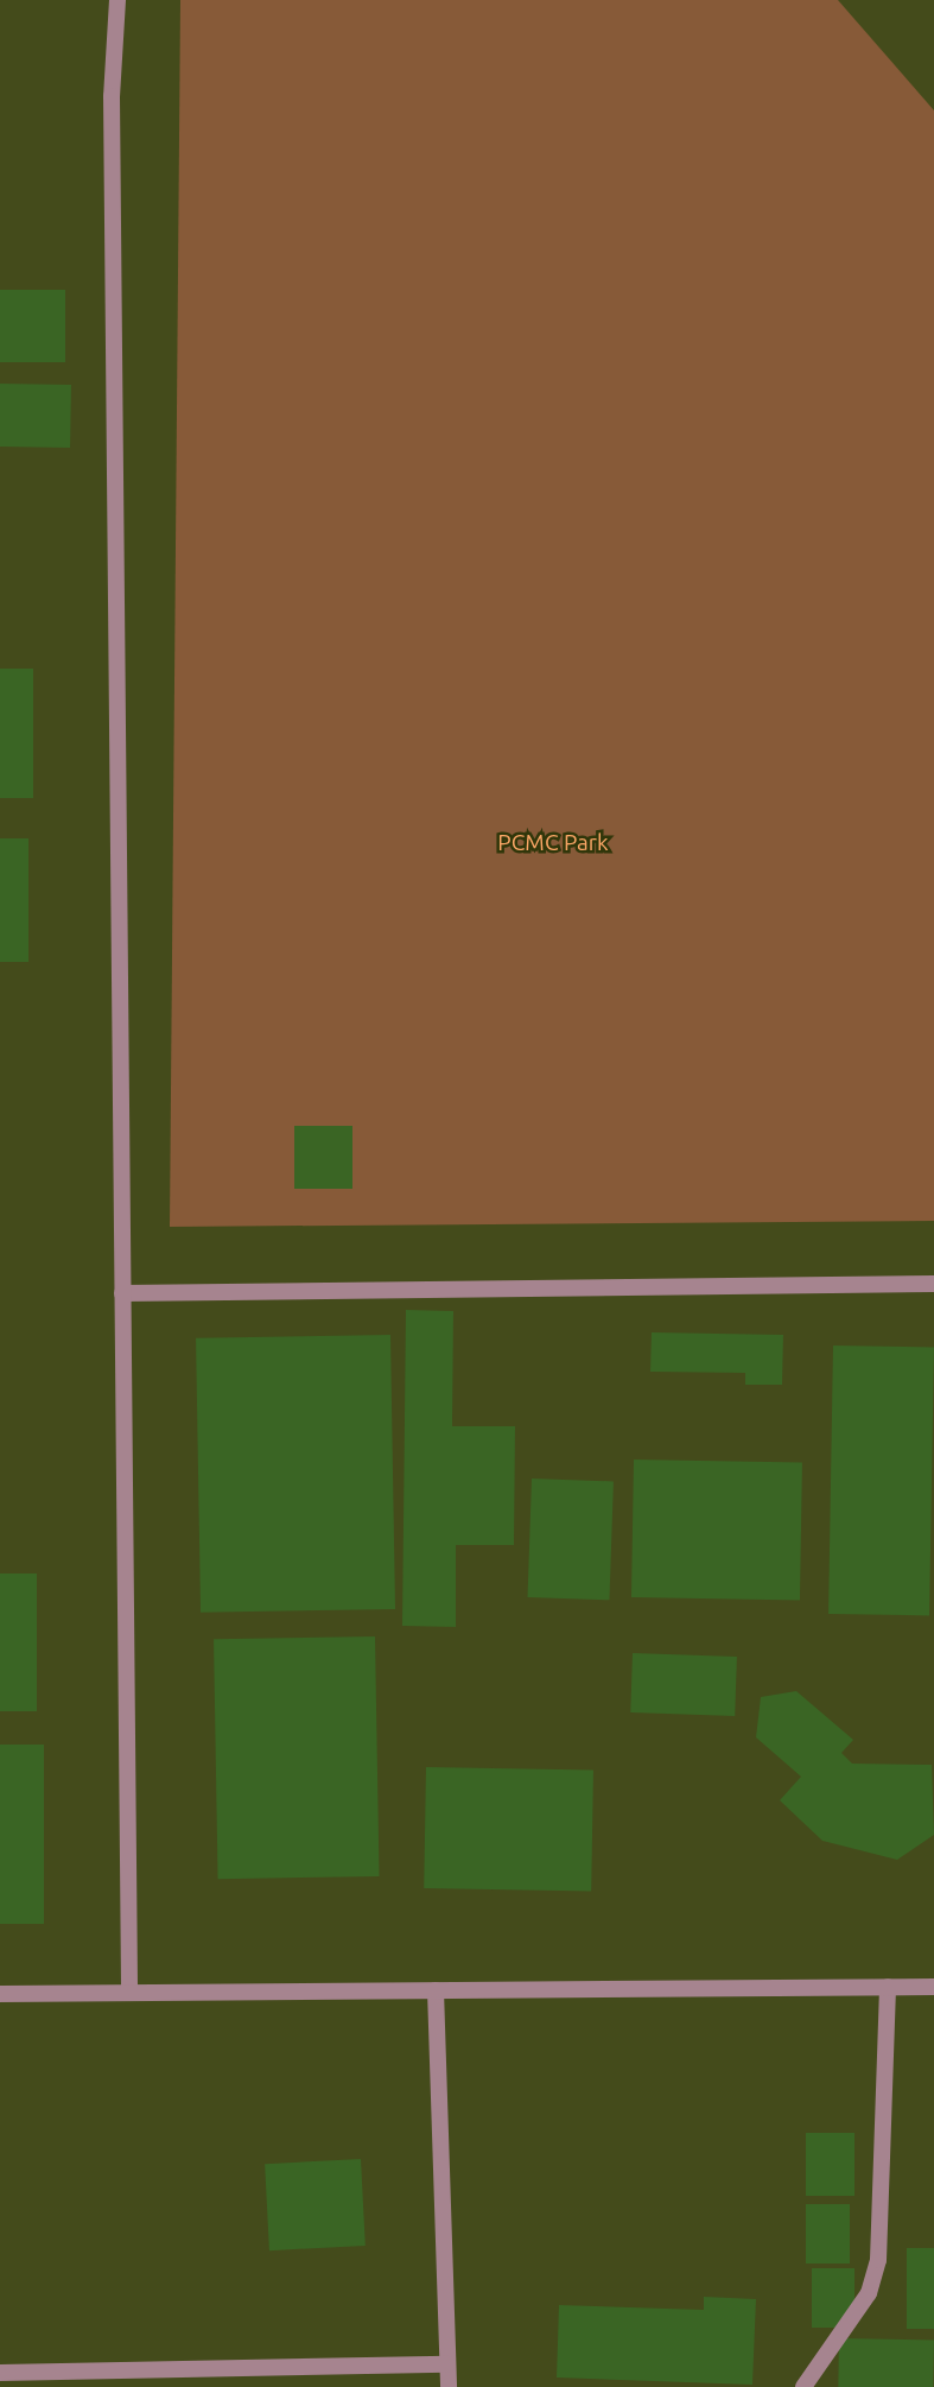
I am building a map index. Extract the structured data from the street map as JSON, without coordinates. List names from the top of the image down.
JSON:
{
  "parks": ["PCMC Park"]
}
